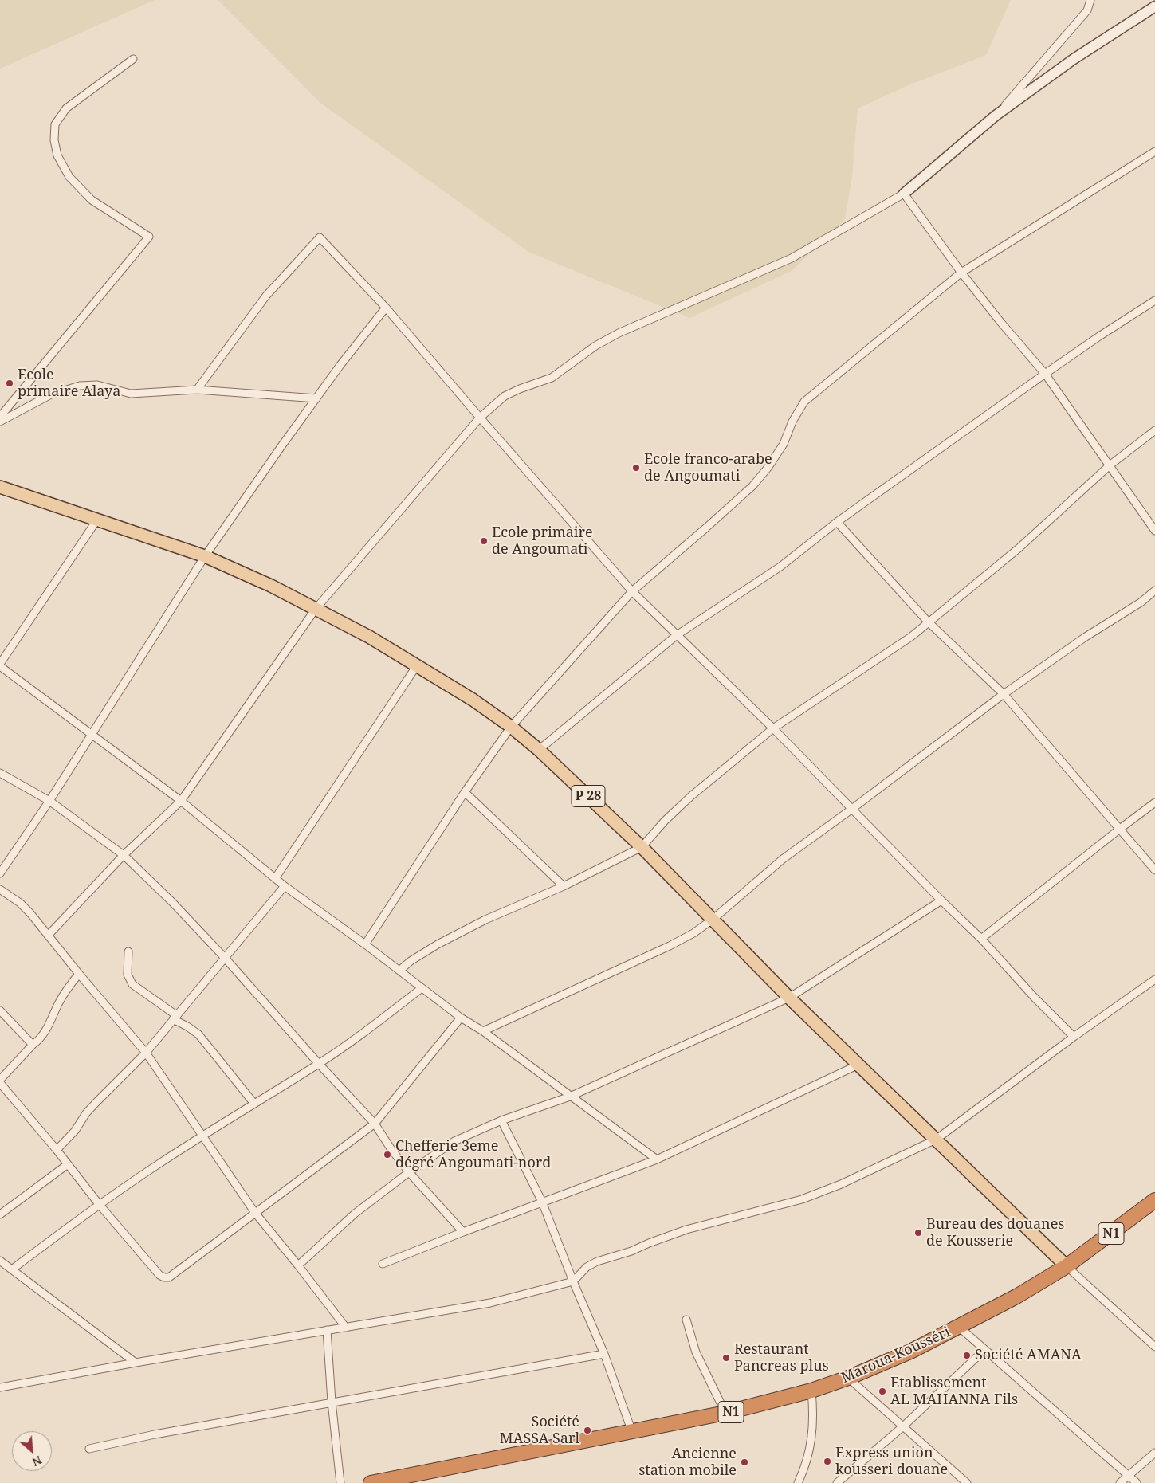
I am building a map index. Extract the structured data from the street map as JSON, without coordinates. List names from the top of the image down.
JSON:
{
  "streets": {
    "highway": ["N1", "Maroua-Kousséri"],
    "main road": ["P 28"]
  },
  "crossings": [
    ["P 28", "Maroua-Kousséri"]
  ],
  "places": [
    "Ecole primaire Alaya",
    "Ecole franco-arabe de Angoumati",
    "Ecole primaire de Angoumati",
    "Chefferie 3eme dégré Angoumati-nord",
    "Bureau des douanes de Kousserie",
    "Société AMANA",
    "Restaurant Pancreas plus",
    "Etablissement AL MAHANNA Fils",
    "Société MASSA Sarl",
    "Express union kousseri douane",
    "Ancienne station mobile"
  ],
  "north": "bottom right"
}
